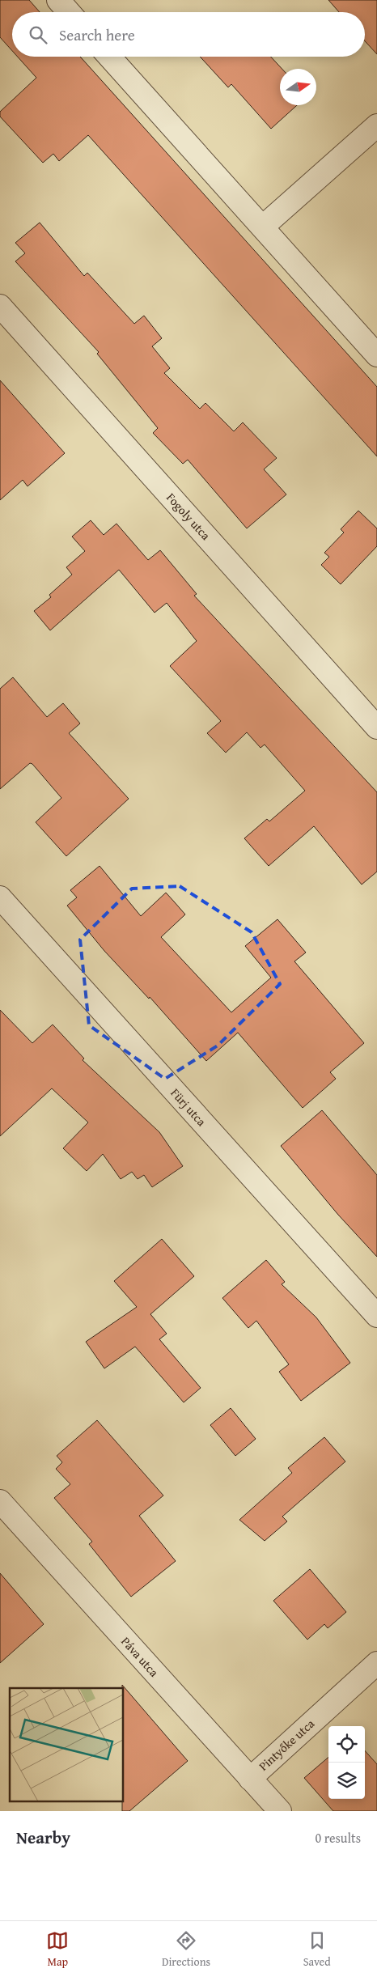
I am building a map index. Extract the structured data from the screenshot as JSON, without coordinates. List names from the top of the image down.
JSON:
{
  "streets": {
    "street": [
      "Fogoly utca",
      "Fürj utca",
      "Páva utca",
      "Pintyőke utca"
    ]
  },
  "crossings": [
    ["Páva utca", "Pintyőke utca"]
  ],
  "north": "right",
  "page": {
    "search": "Search here",
    "heading": ["Nearby", "0 results"],
    "nav": ["Map", "Directions", "Saved"]
  }
}
